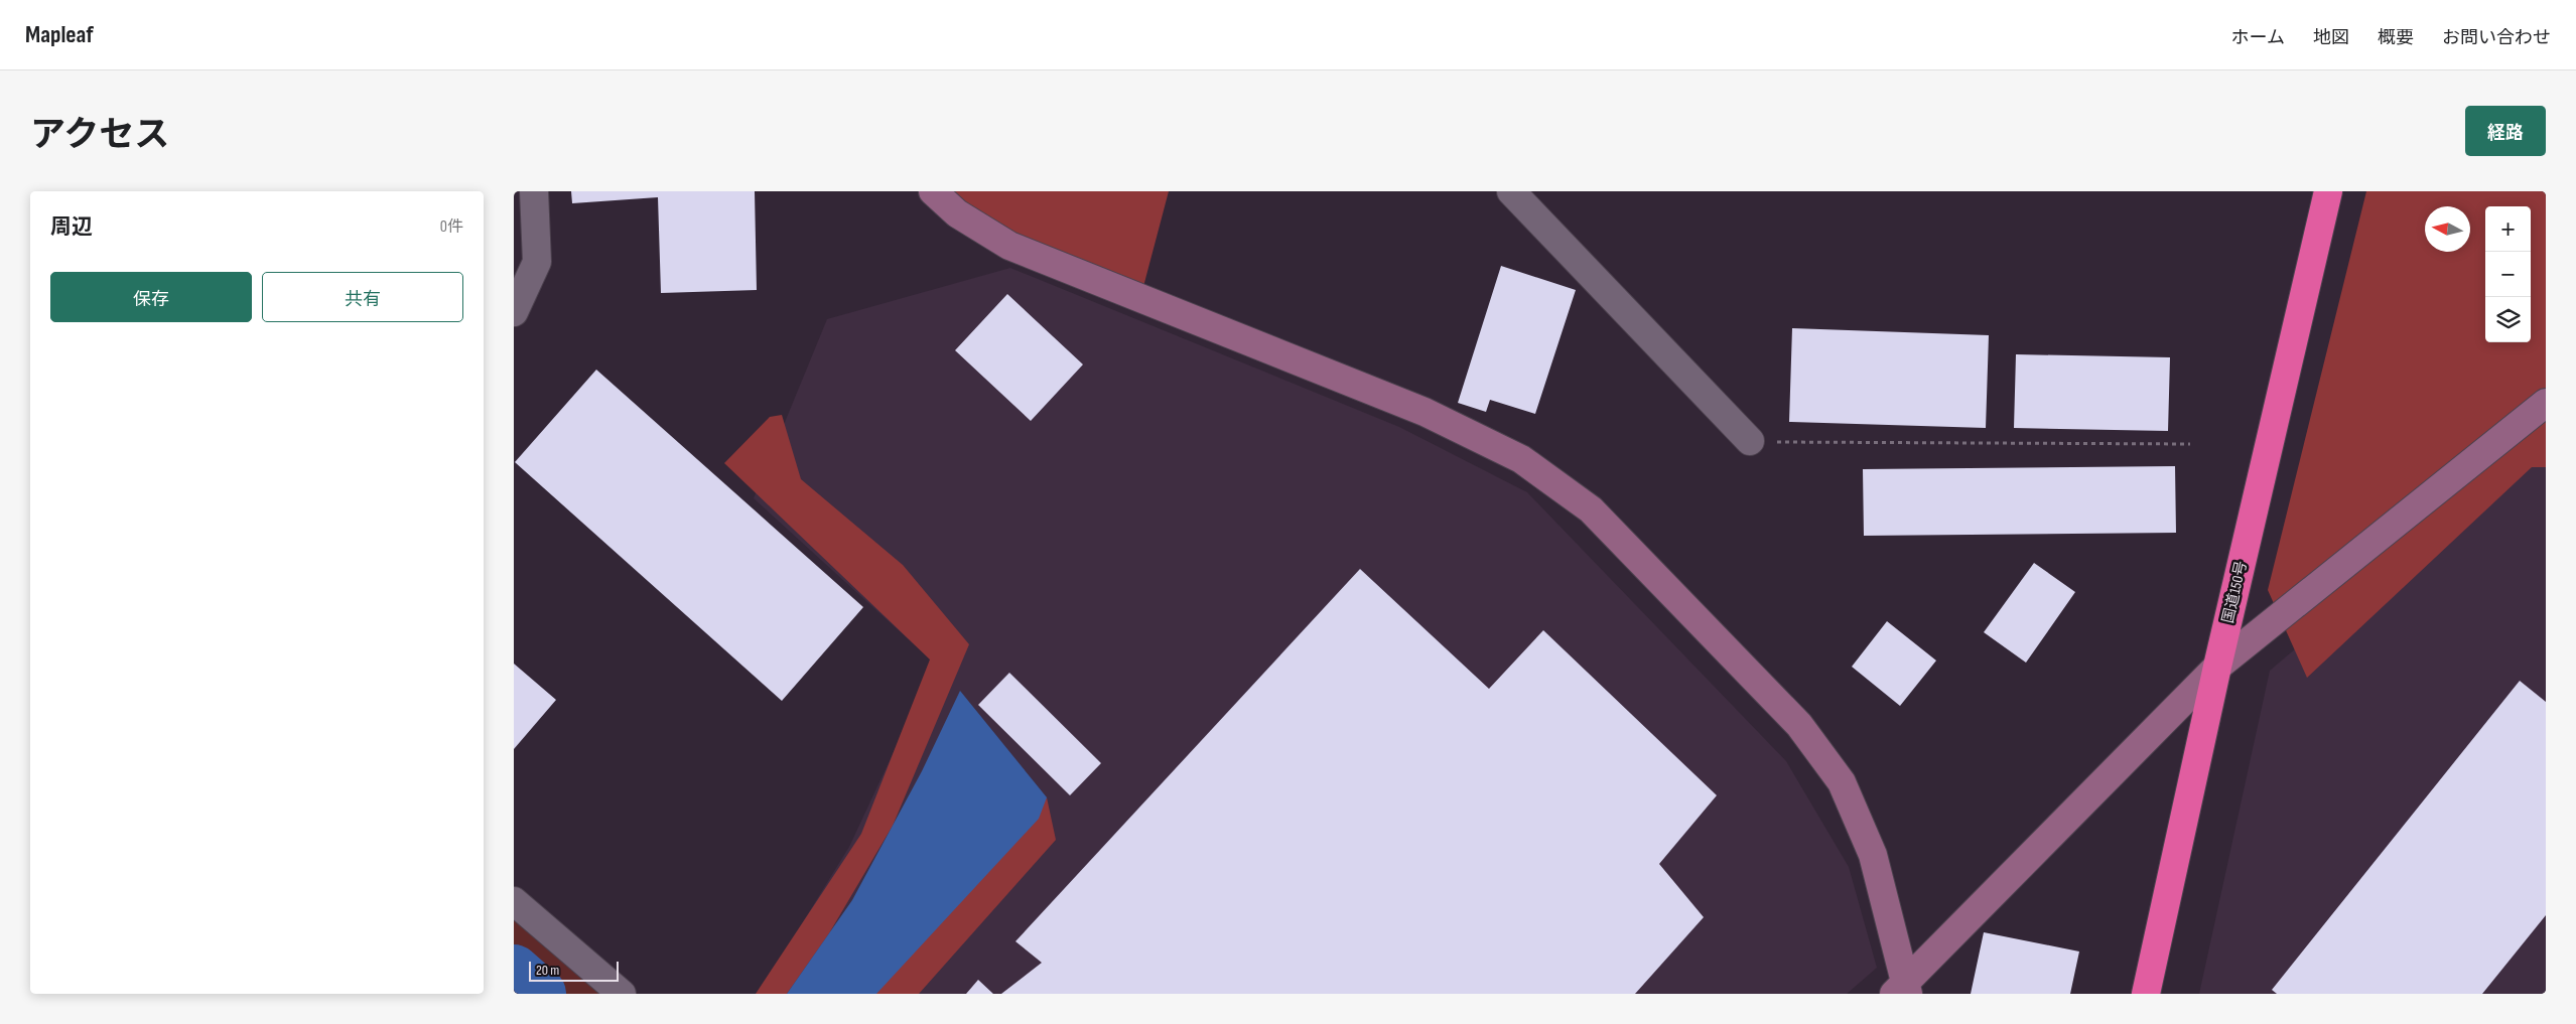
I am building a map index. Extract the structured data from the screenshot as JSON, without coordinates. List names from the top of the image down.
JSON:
{
  "streets": {
    "highway": ["国道150号"]
  },
  "scale_bar": "20 m",
  "north": "left",
  "page": {
    "header": "Mapleaf",
    "nav": [
      "ホーム",
      "地図",
      "概要",
      "お問い合わせ"
    ],
    "title": "アクセス",
    "buttons": [
      "経路",
      ["保存", "共有"]
    ],
    "heading": ["周辺", "0件"],
    "map_buttons": ["+", "−"],
    "scale": "20 m"
  }
}
